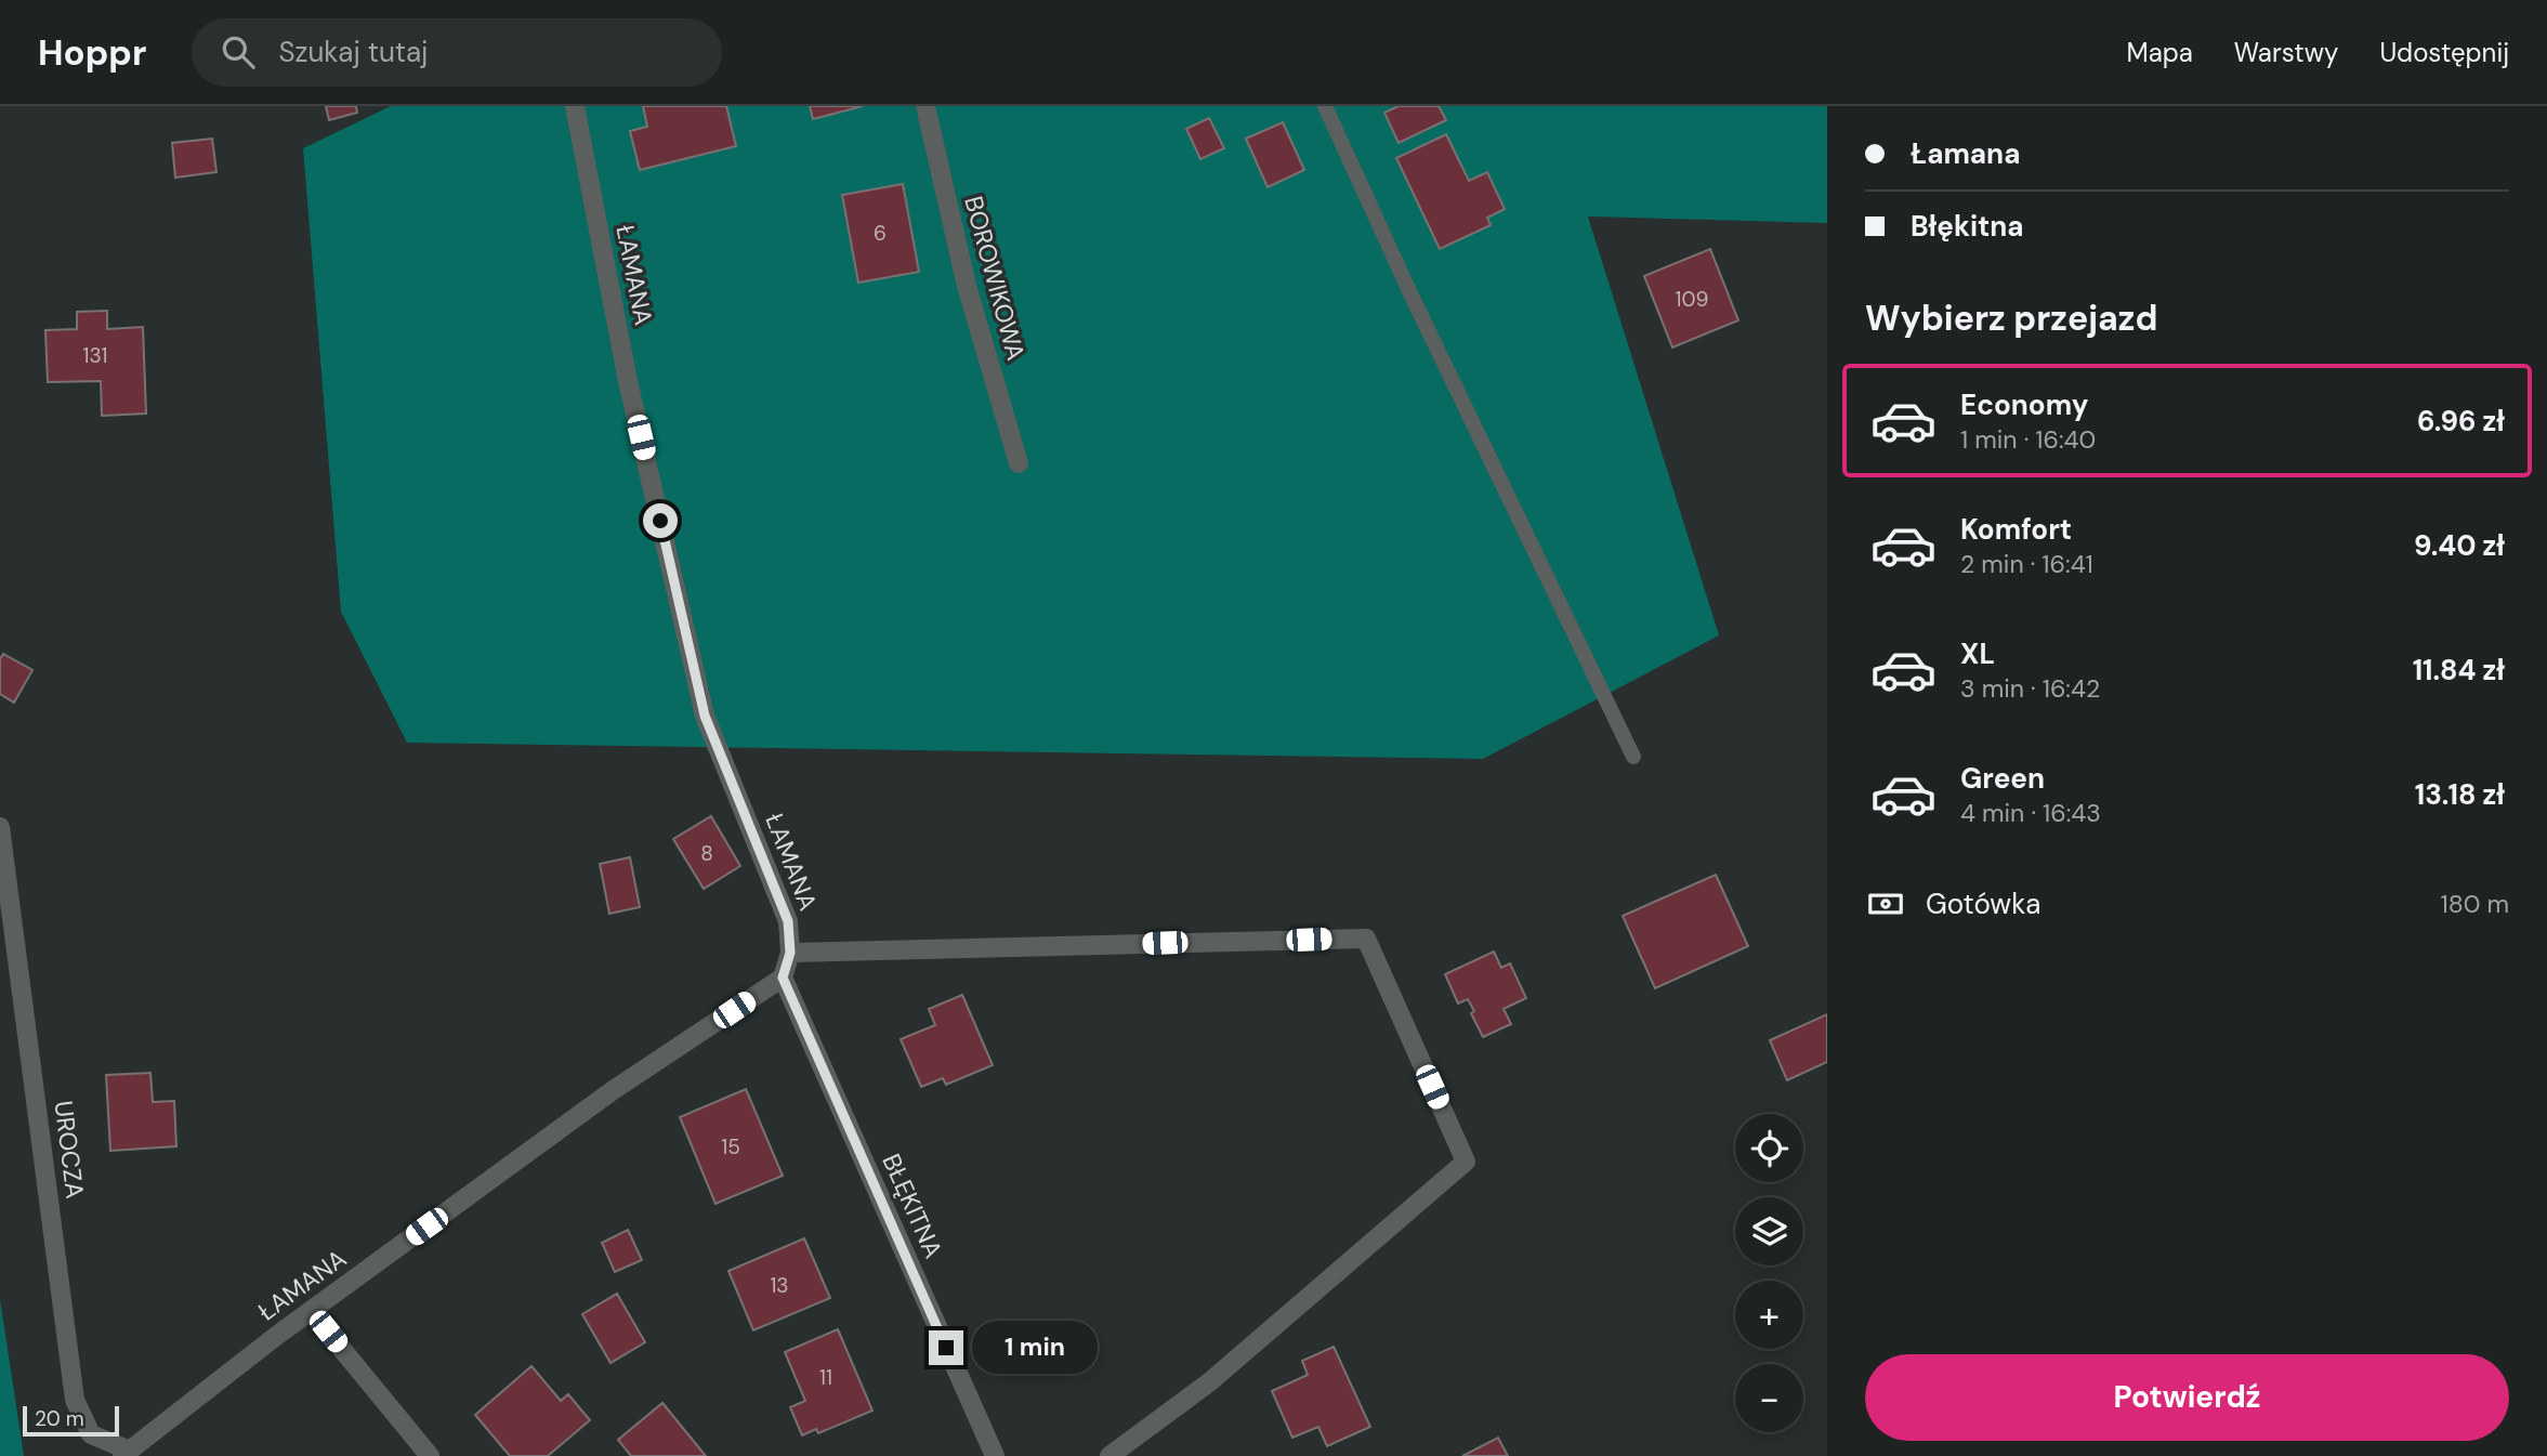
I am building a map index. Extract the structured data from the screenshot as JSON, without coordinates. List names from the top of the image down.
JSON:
{
  "streets": {
    "street": [
      "ŁAMANA",
      "BOROWIKOWA",
      "UROCZA",
      "BŁĘKITNA"
    ]
  },
  "crossings": [
    ["ŁAMANA", "UROCZA"],
    ["ŁAMANA", "BŁĘKITNA"]
  ],
  "house_numbers": [
    "6",
    "109",
    "131",
    "8",
    "15",
    "13",
    "11"
  ],
  "scale_bar": "20 m",
  "page": {
    "header": "Hoppr",
    "search": "Szukaj tutaj",
    "nav": ["Mapa", "Warstwy", "Udostępnij"],
    "banner": ["Łamana", "Błękitna"],
    "heading": "Wybierz przejazd",
    "list": [
      {
        "name": "Economy",
        "note": "1 min · 16:40",
        "value": "6.96 zł"
      },
      {
        "name": "Komfort",
        "note": "2 min · 16:41",
        "value": "9.40 zł"
      },
      {
        "name": "XL",
        "note": "3 min · 16:42",
        "value": "11.84 zł"
      },
      {
        "name": "Green",
        "note": "4 min · 16:43",
        "value": "13.18 zł"
      }
    ],
    "pay": ["Gotówka", "180 m"],
    "map_buttons": ["+", "−"],
    "bubble": "1 min",
    "buttons": "Potwierdź",
    "scale": "20 m"
  }
}
